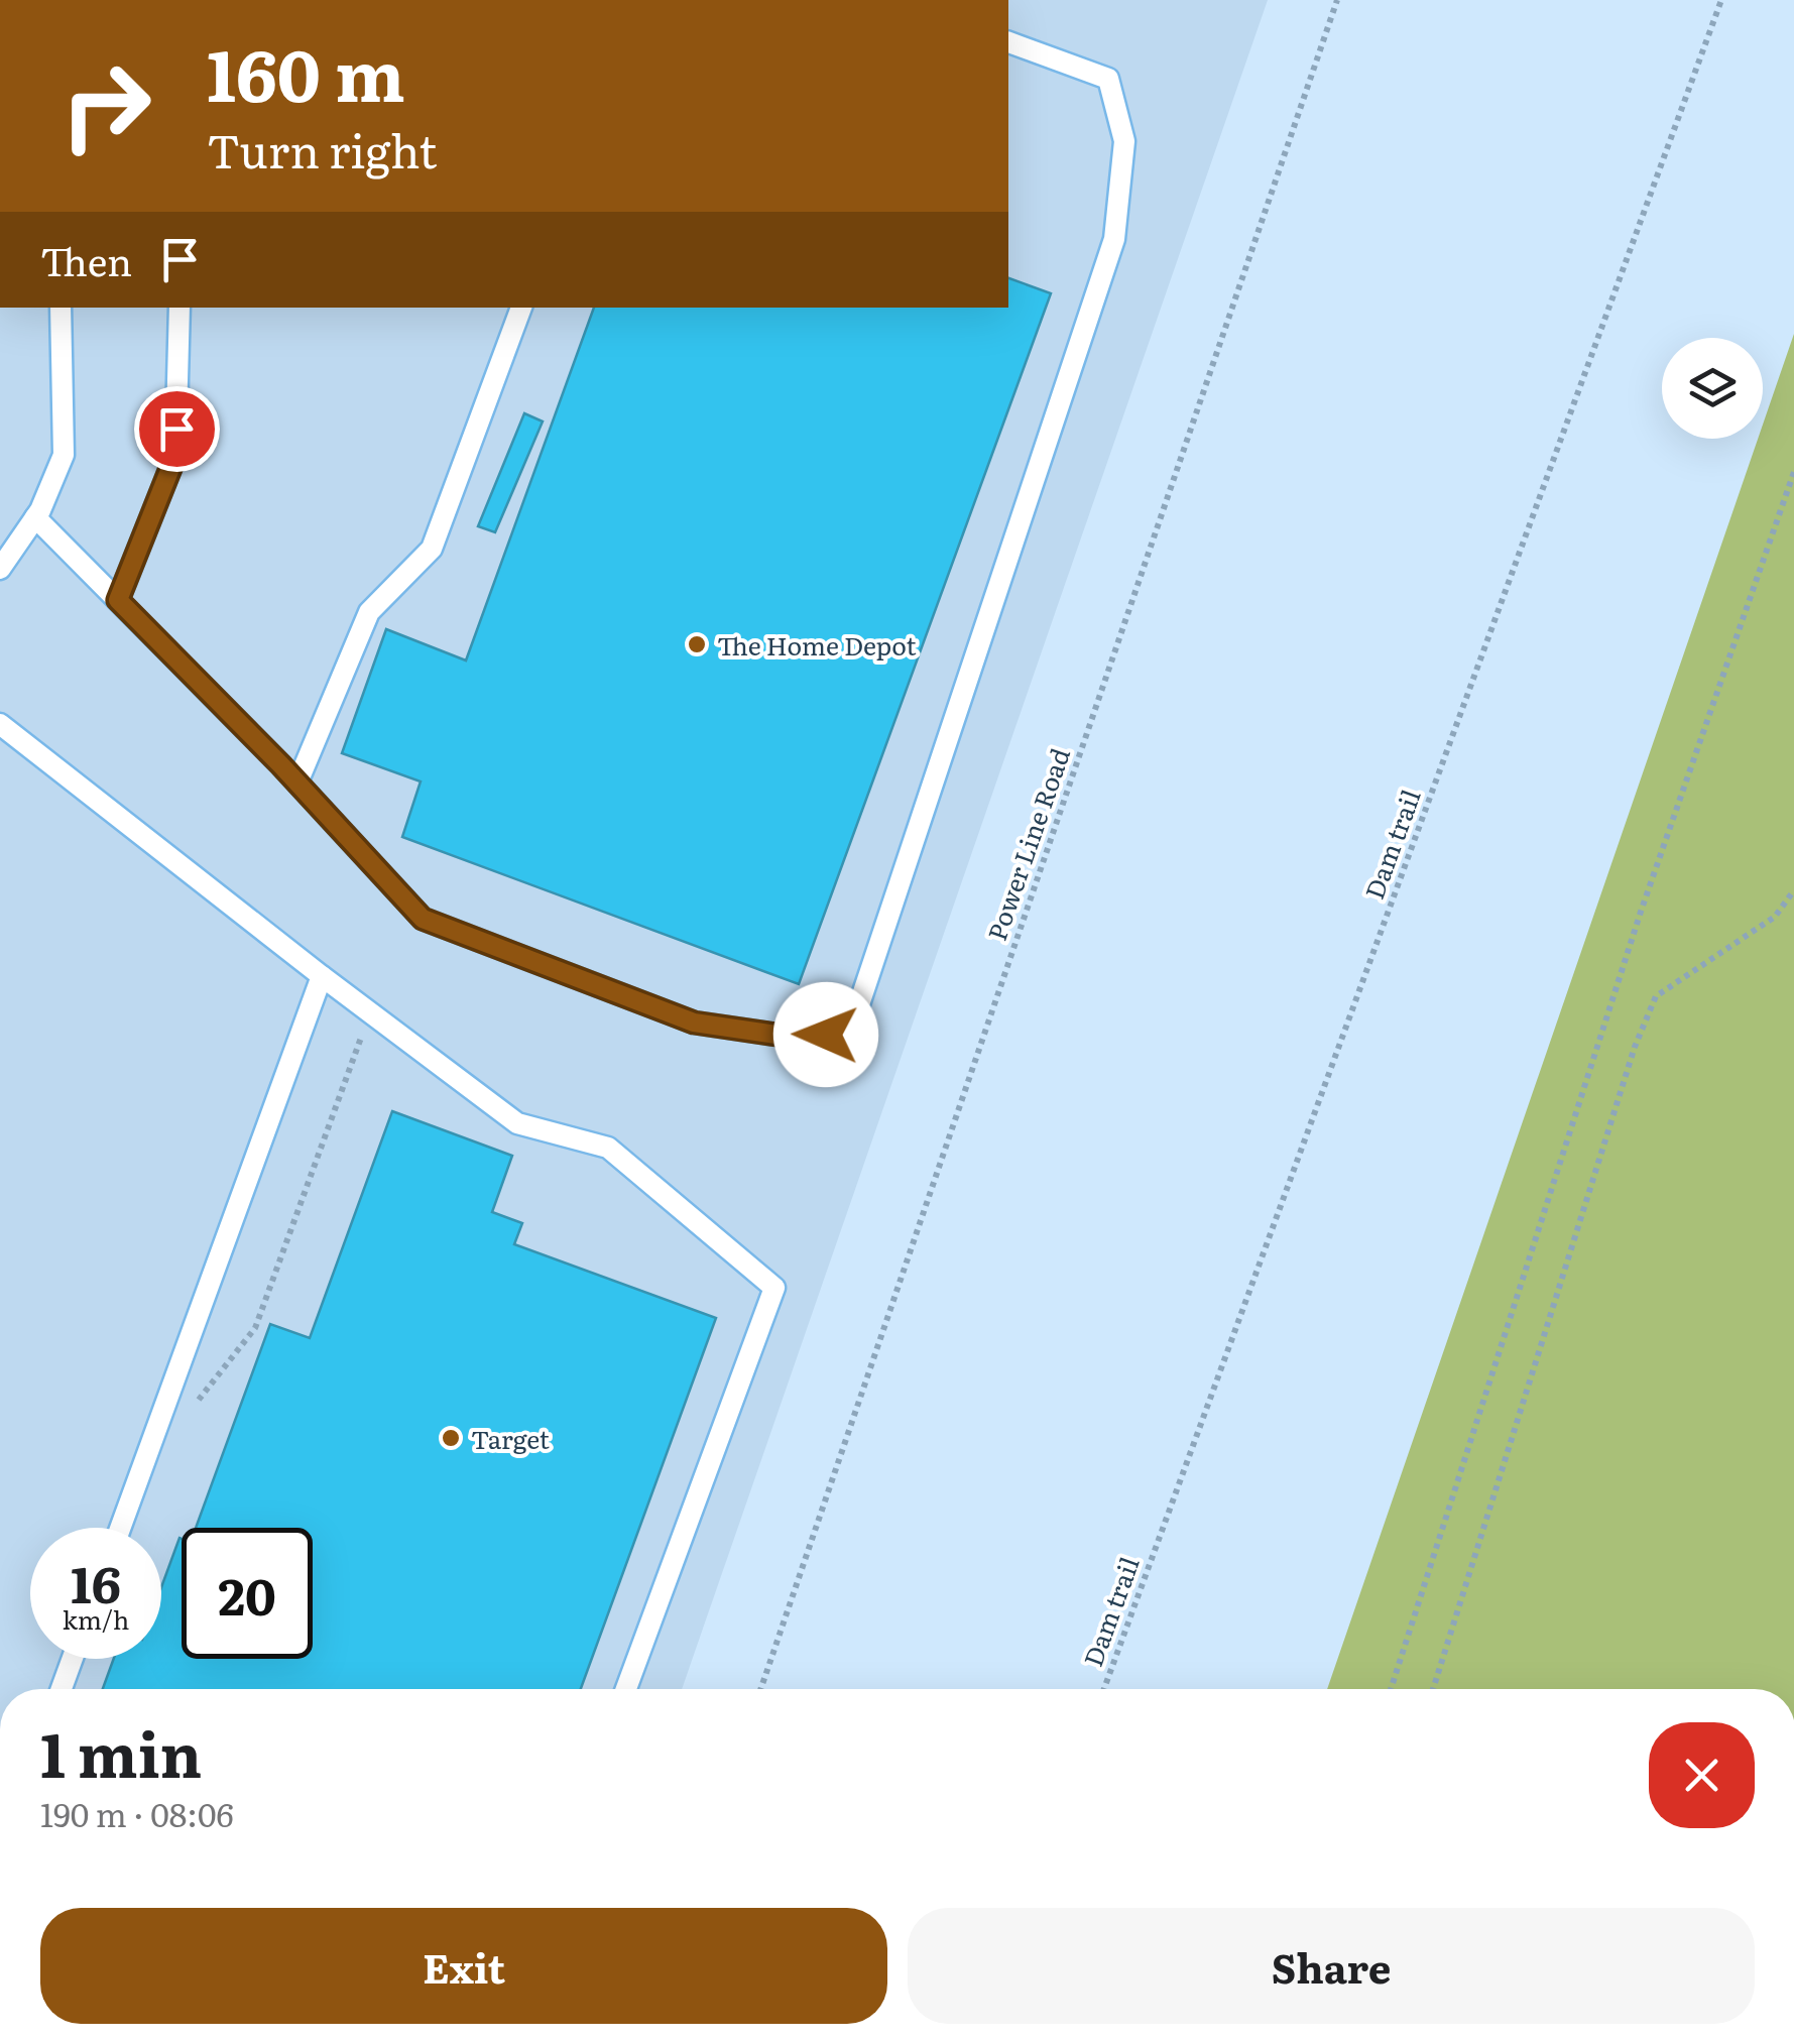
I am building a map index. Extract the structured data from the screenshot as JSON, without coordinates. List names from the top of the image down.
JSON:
{
  "streets": {
    "path": ["Power Line Road", "Dam trail"]
  },
  "places": ["The Home Depot", "Target"],
  "page": {
    "turn": ["160 m", "Turn right"],
    "then": "Then",
    "speed": "16 km/h",
    "limit": "20",
    "heading": ["1 min", "190 m · 08:06"],
    "buttons": ["Exit", "Share"]
  }
}
